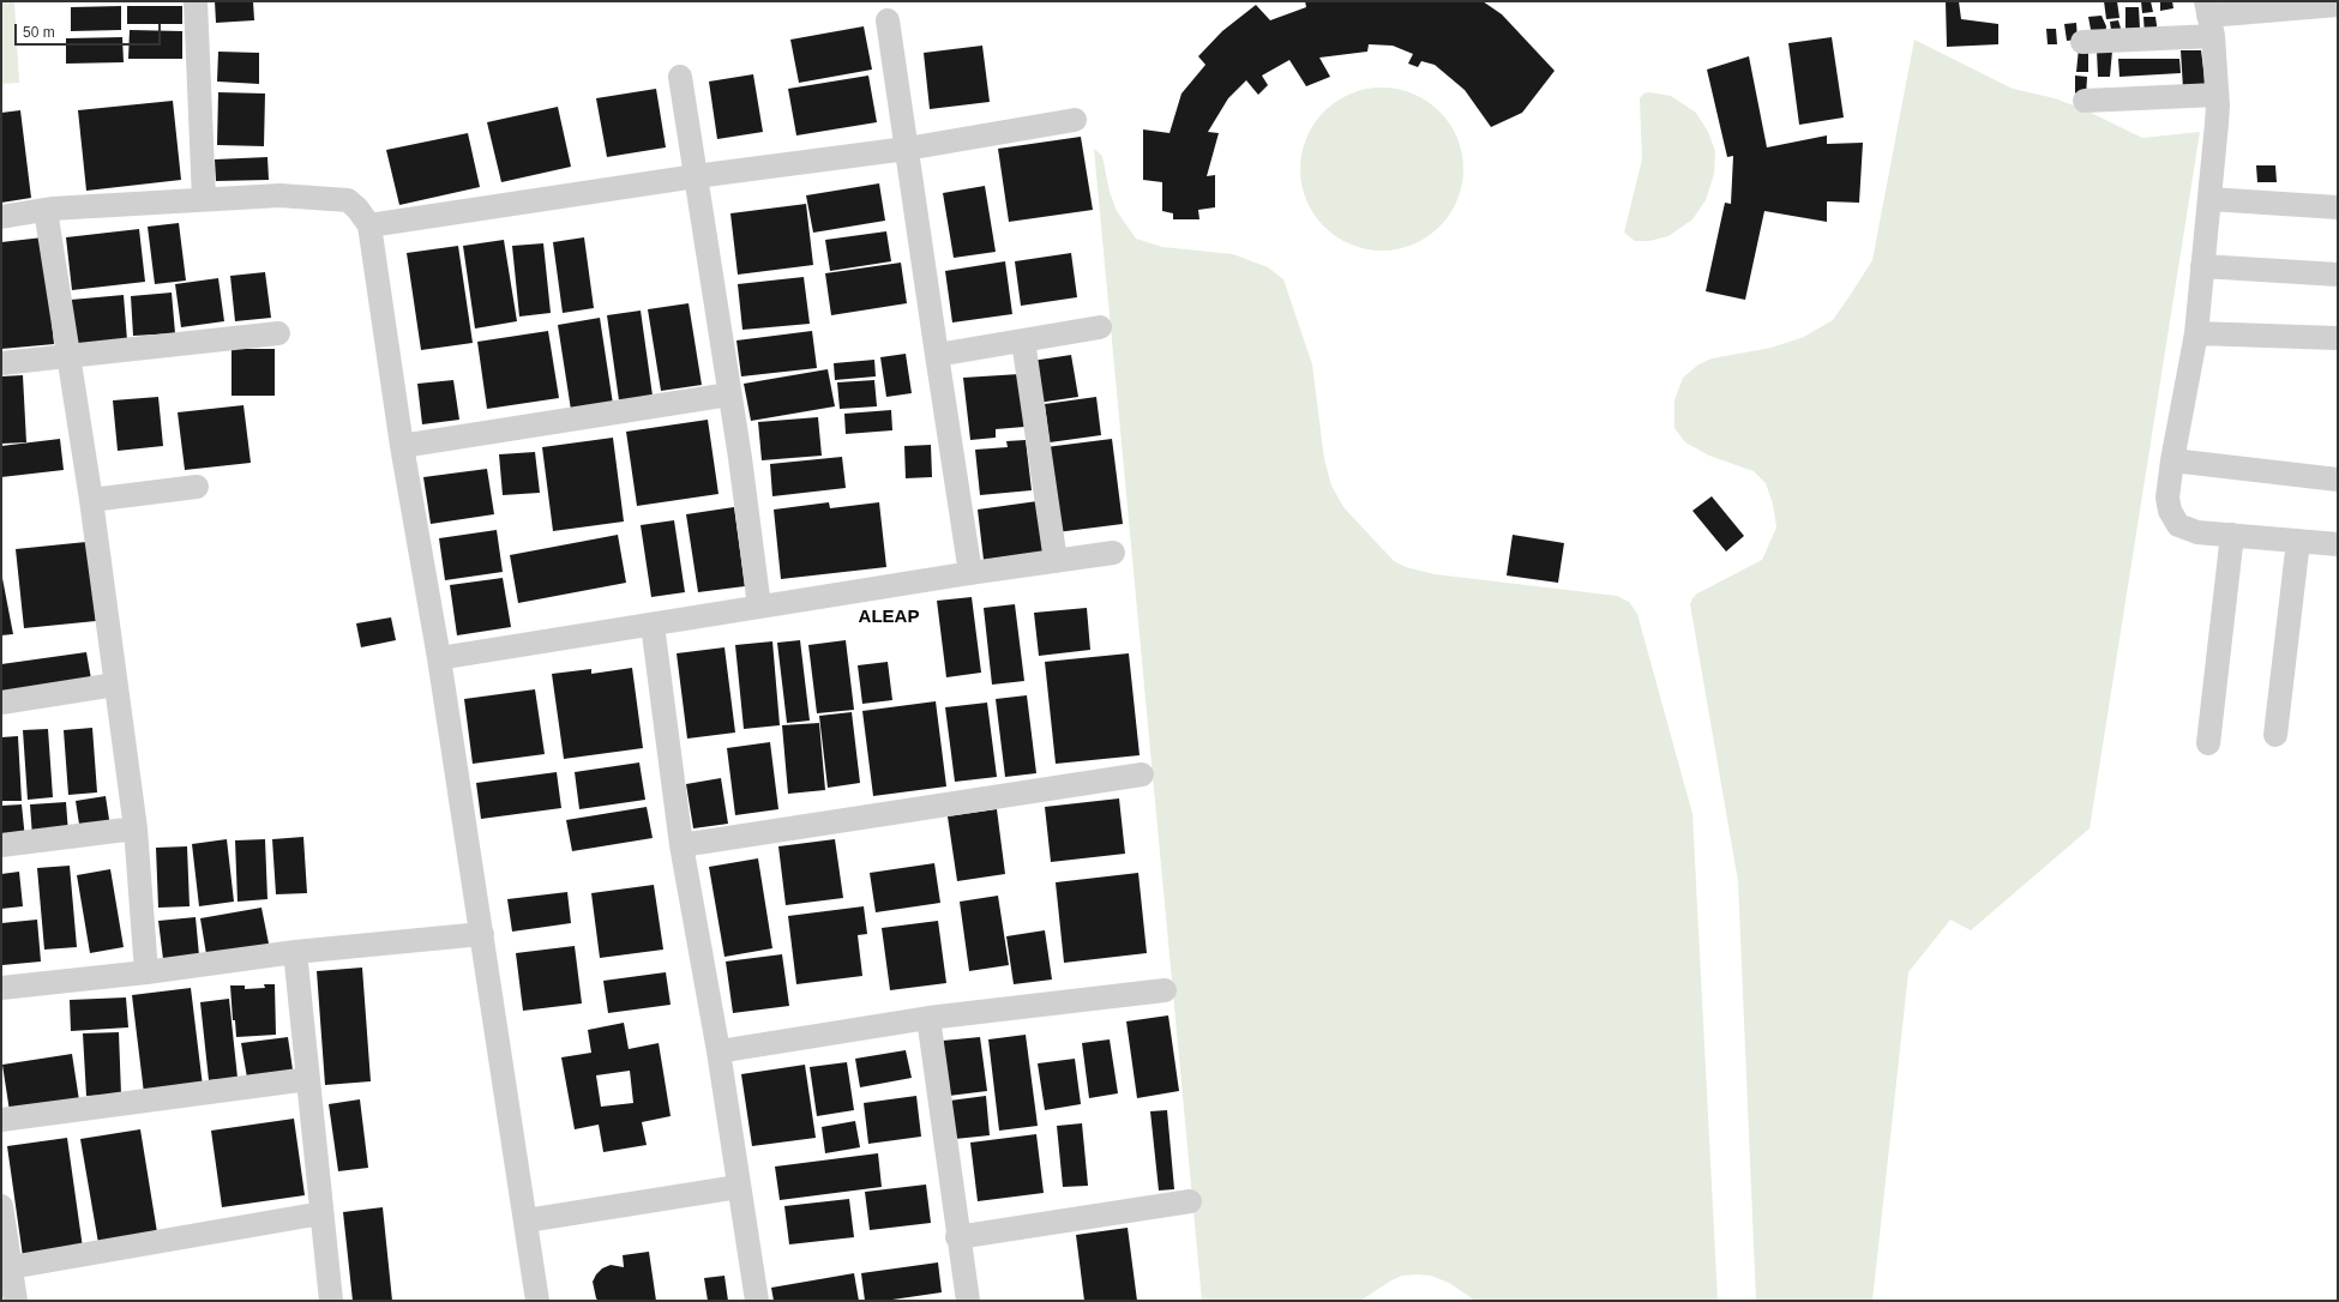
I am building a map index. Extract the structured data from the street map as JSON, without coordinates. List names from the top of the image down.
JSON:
{
  "districts": ["ALEAP"],
  "scale_bar": "50 m"
}
